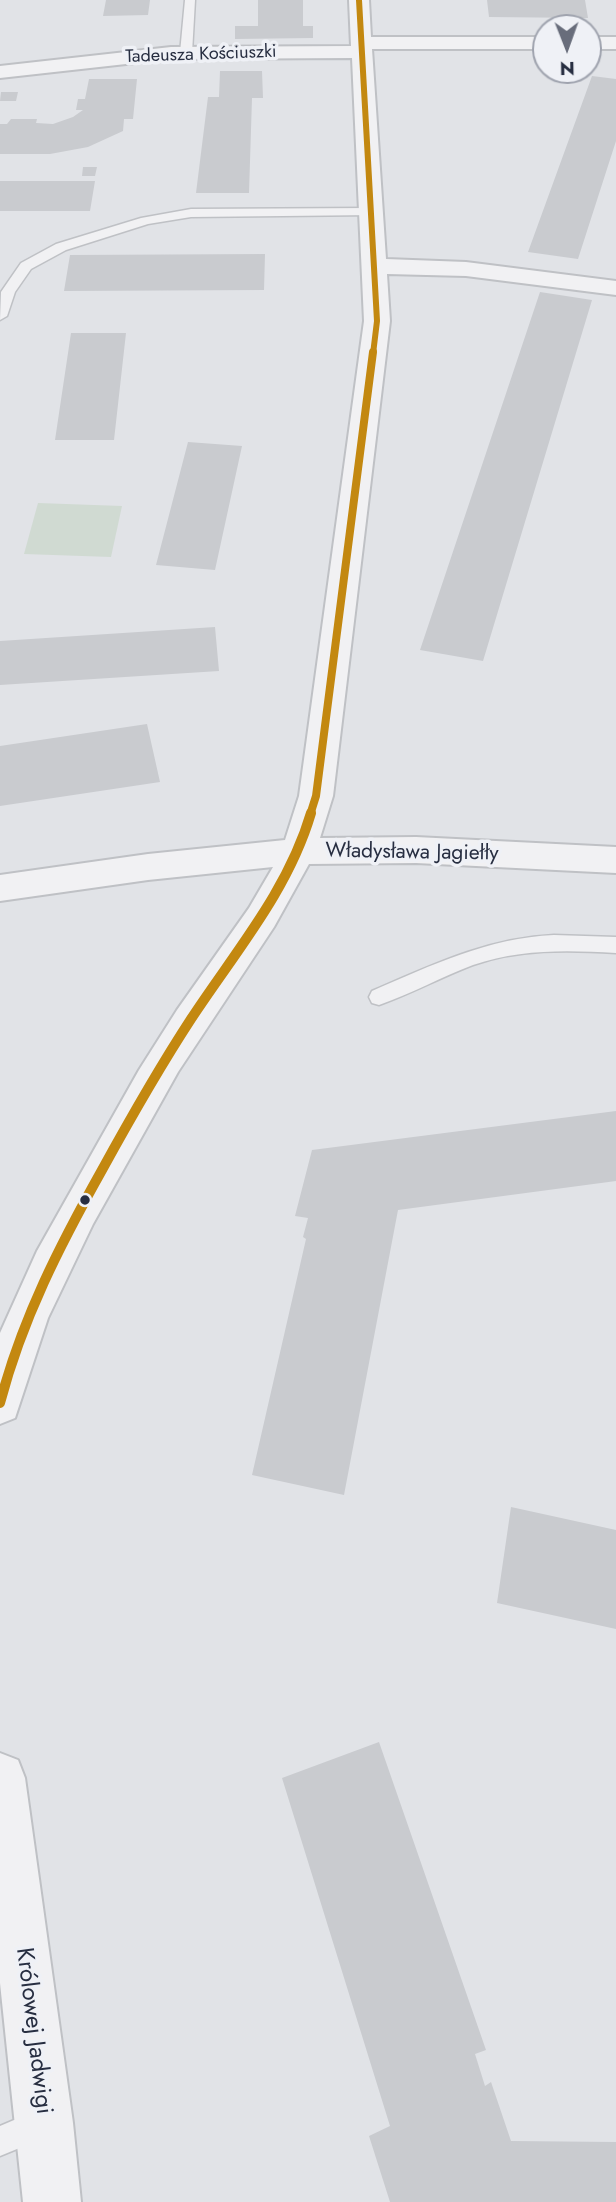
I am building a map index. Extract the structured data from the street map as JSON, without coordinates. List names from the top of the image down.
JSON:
{
  "streets": {
    "street": ["Tadeusza Kościuszki", "Władysława Jagiełły", "Królowej Jadwigi"]
  },
  "north": "bottom"
}
